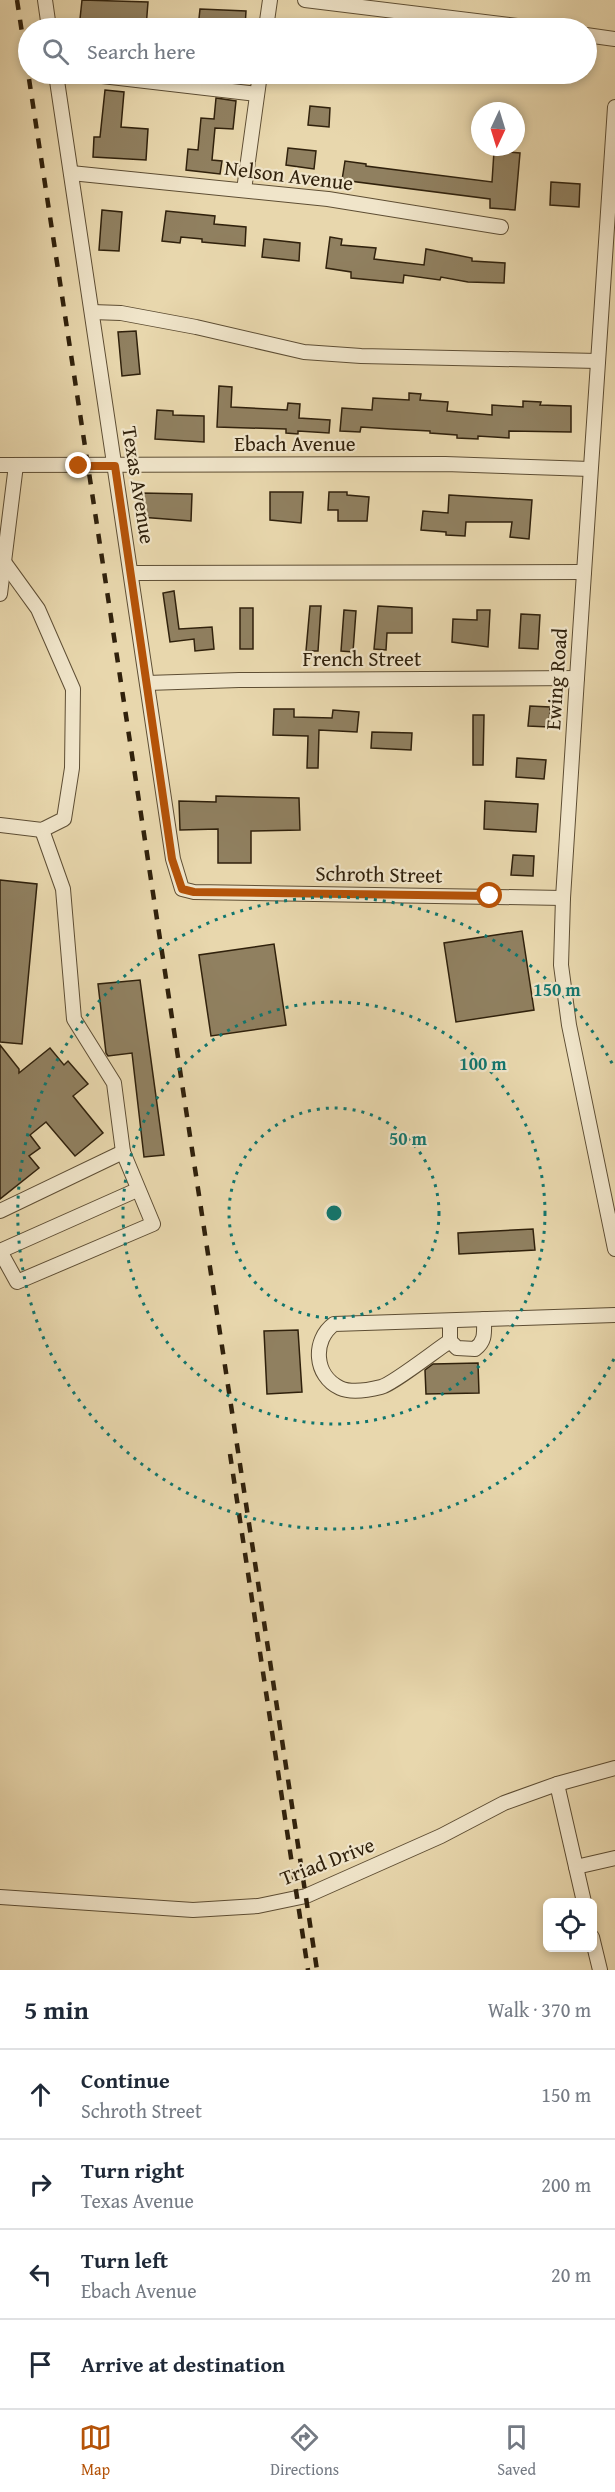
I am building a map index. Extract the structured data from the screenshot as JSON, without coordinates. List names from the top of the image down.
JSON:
{
  "streets": {
    "street": [
      "Nelson Avenue",
      "Ebach Avenue",
      "Texas Avenue",
      "French Street",
      "Ewing Road",
      "Schroth Street",
      "Triad Drive"
    ]
  },
  "crossings": [
    ["Nelson Avenue", "Texas Avenue"],
    ["Ebach Avenue", "Texas Avenue"],
    ["Ebach Avenue", "Ewing Road"],
    ["Texas Avenue", "French Street"],
    ["Texas Avenue", "Schroth Street"],
    ["French Street", "Ewing Road"],
    ["Ewing Road", "Schroth Street"]
  ],
  "north": "bottom",
  "page": {
    "search": "Search here",
    "heading": ["5 min", "Walk · 370 m"],
    "list": [
      ["Continue", "Schroth Street", "150 m"],
      ["Turn right", "Texas Avenue", "200 m"],
      ["Turn left", "Ebach Avenue", "20 m"],
      "Arrive at destination"
    ],
    "nav": ["Map", "Directions", "Saved"]
  },
  "rings": ["150 m", "100 m", "50 m"]
}
